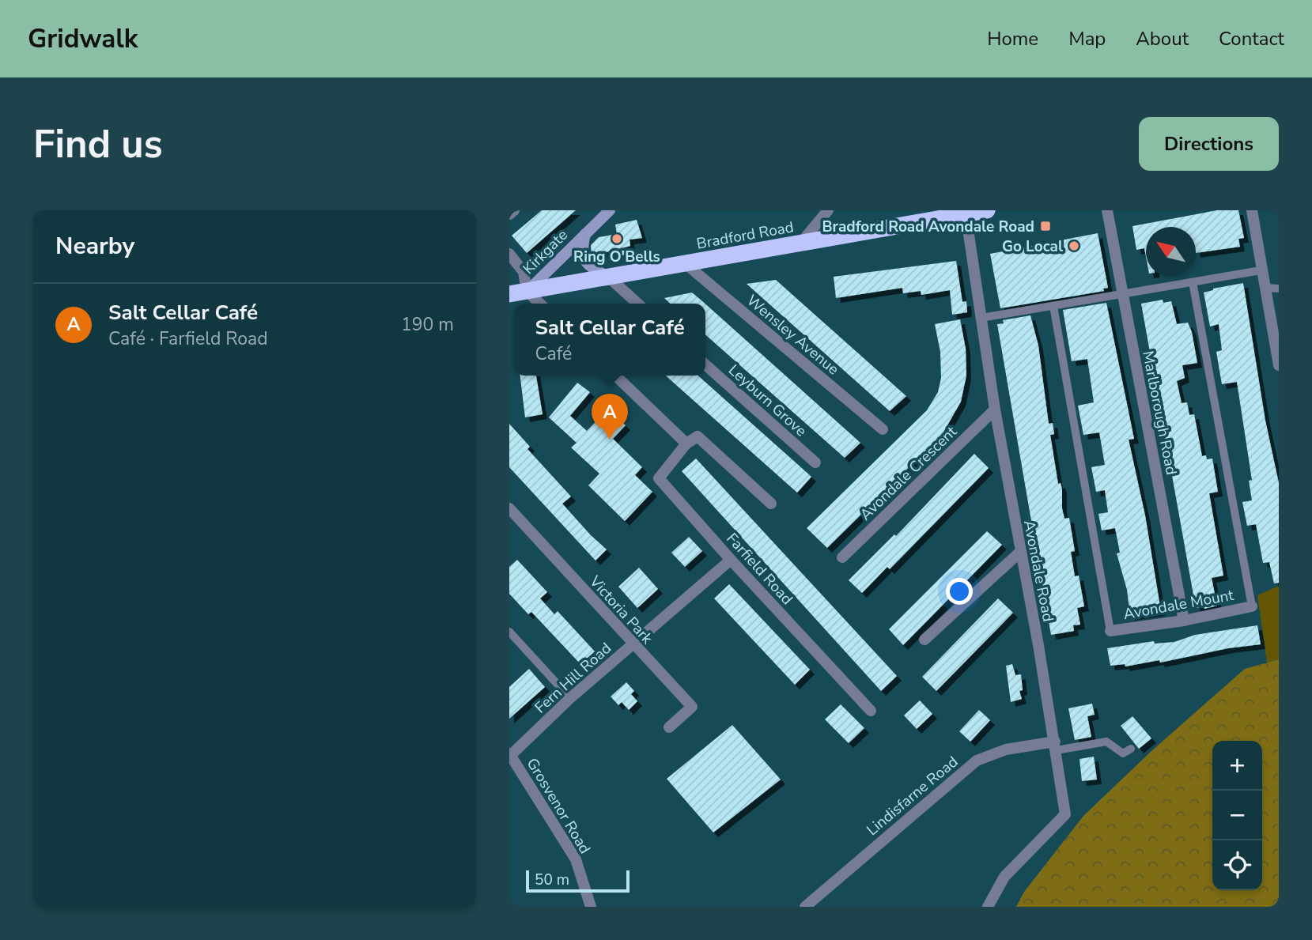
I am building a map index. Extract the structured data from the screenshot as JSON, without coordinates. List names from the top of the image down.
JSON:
{
  "streets": {
    "highway": ["Bradford Road"],
    "street": [
      "Kirkgate",
      "Wensley Avenue",
      "Leyburn Grove",
      "Marlborough Road",
      "Avondale Crescent",
      "Farfield Road",
      "Avondale Road",
      "Avondale Mount",
      "Victoria Park",
      "Fern Hill Road",
      "Lindisfarne Road",
      "Grosvenor Road"
    ]
  },
  "crossings": [
    ["Bradford Road", "Kirkgate"],
    ["Bradford Road", "Wensley Avenue"],
    ["Bradford Road", "Avondale Road"],
    ["Marlborough Road", "Avondale Mount"],
    ["Avondale Crescent", "Avondale Road"],
    ["Farfield Road", "Fern Hill Road"],
    ["Avondale Road", "Lindisfarne Road"],
    ["Victoria Park", "Fern Hill Road"],
    ["Fern Hill Road", "Grosvenor Road"]
  ],
  "places": {
    "transit": ["Bradford Road Avondale Road"],
    "other": ["Ring O'Bells", "Go Local"]
  },
  "scale_bar": "50 m",
  "north": "top left",
  "page": {
    "header": "Gridwalk",
    "nav": [
      "Home",
      "Map",
      "About",
      "Contact"
    ],
    "buttons": "Directions",
    "title": "Find us",
    "heading": "Nearby",
    "list": [
      {
        "mark": "A",
        "name": "Salt Cellar Café",
        "note": "Café · Farfield Road",
        "value": "190 m"
      }
    ],
    "popup": ["Salt Cellar Café", "Café"],
    "pins": "A",
    "map_buttons": ["+", "−"],
    "scale": "50 m"
  }
}
